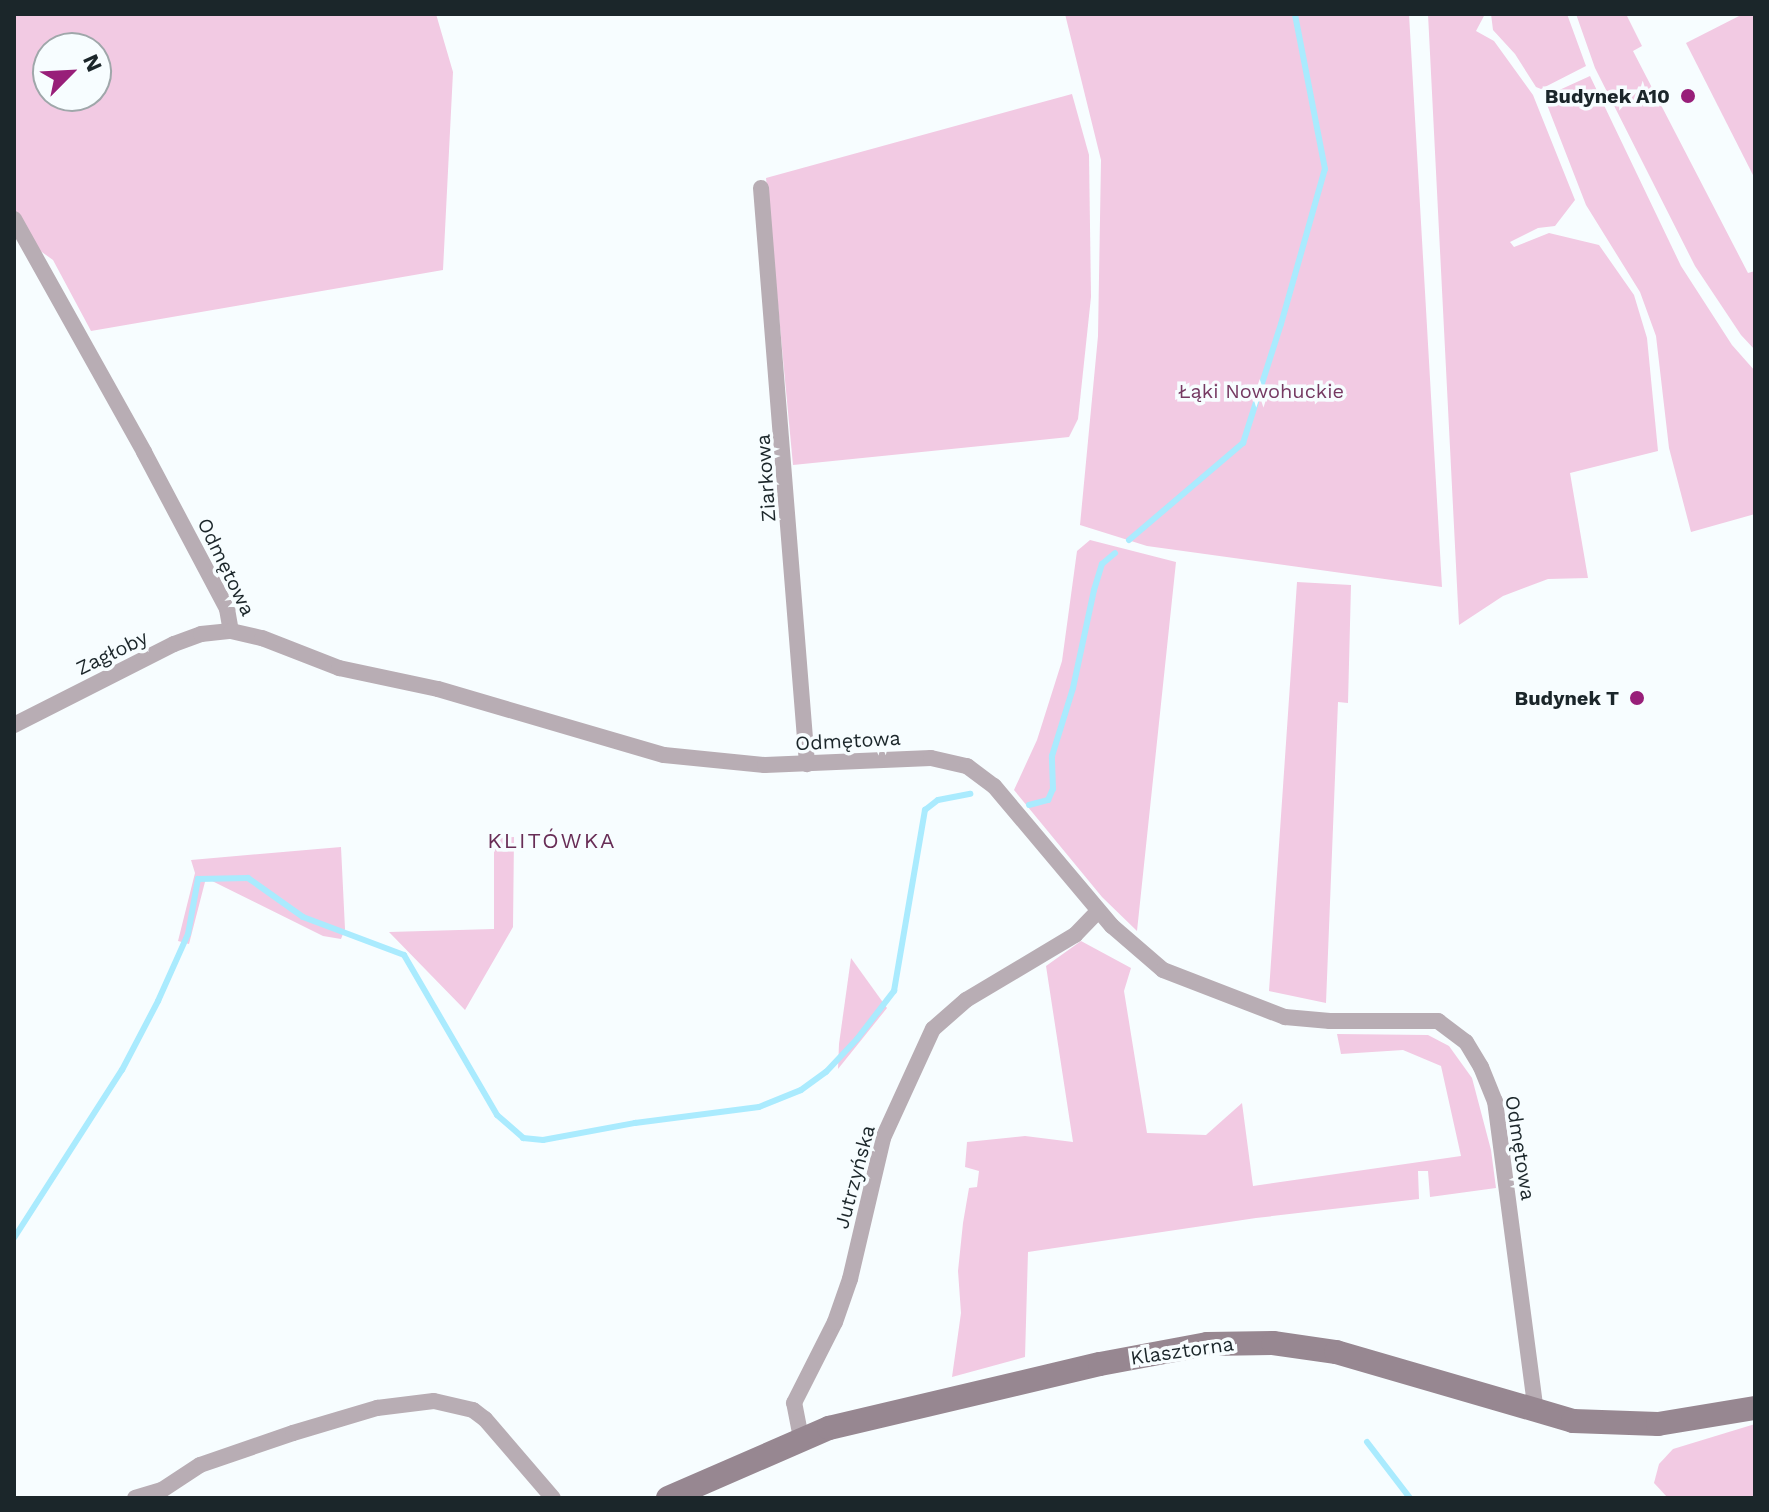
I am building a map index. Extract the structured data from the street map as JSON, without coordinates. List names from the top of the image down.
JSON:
{
  "streets": {
    "street": [
      "Ziarkowa",
      "Odmętowa",
      "Zagłoby",
      "Jutrzyńska",
      "Klasztorna"
    ]
  },
  "crossings": [
    ["Ziarkowa", "Odmętowa"],
    ["Odmętowa", "Zagłoby"],
    ["Odmętowa", "Jutrzyńska"],
    ["Odmętowa", "Klasztorna"],
    ["Jutrzyńska", "Klasztorna"]
  ],
  "districts": ["KLITÓWKA"],
  "parks": ["Łąki Nowohuckie"],
  "places": ["Budynek A10", "Budynek T"],
  "north": "top right"
}
